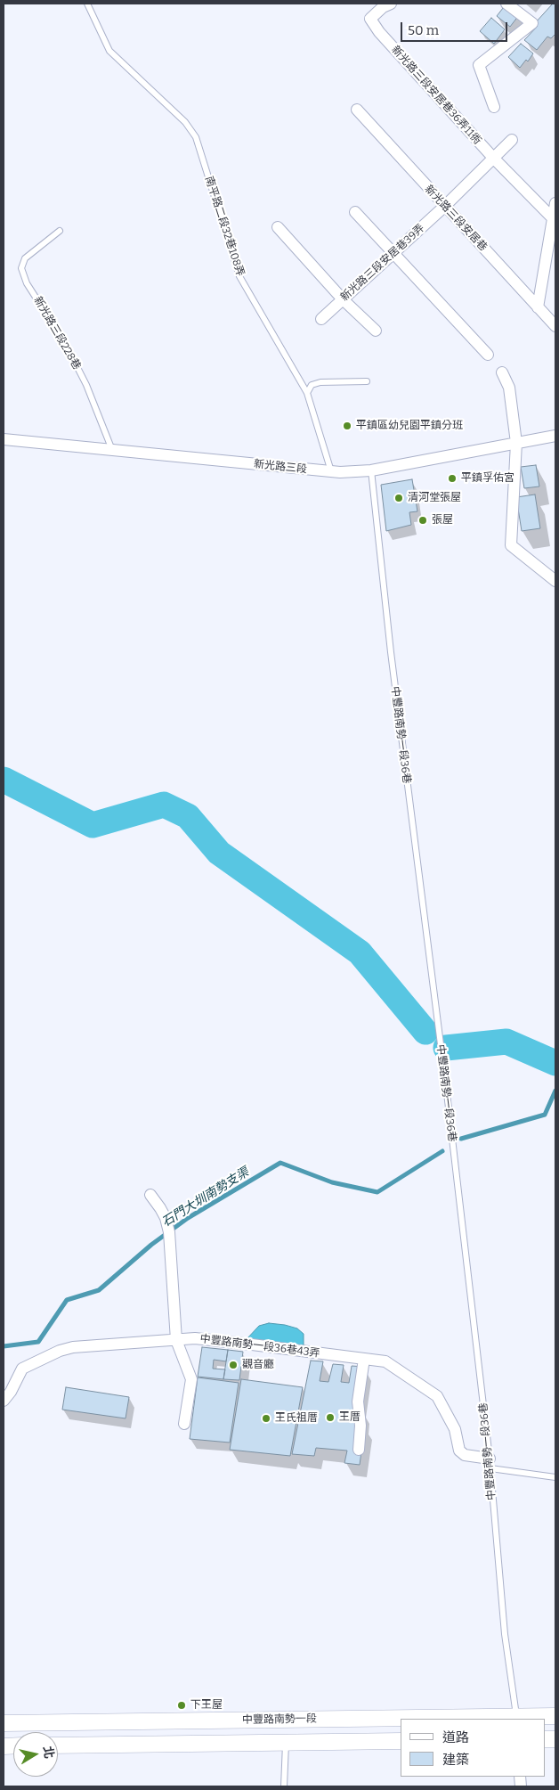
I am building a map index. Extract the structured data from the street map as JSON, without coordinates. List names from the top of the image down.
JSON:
{
  "streets": {
    "main road": ["中豐路南勢一段"],
    "street": [
      "新光路三段安居巷36弄11衖",
      "新光路三段安居巷",
      "新光路三段安居巷39弄",
      "新光路三段",
      "中豐路南勢一段36巷43弄"
    ],
    "lane": ["南平路二段32巷108弄", "新光路三段228巷", "中豐路南勢一段36巷"]
  },
  "crossings": [
    ["新光路三段安居巷36弄11衖", "新光路三段安居巷39弄"],
    ["新光路三段安居巷", "新光路三段安居巷39弄"],
    ["南平路二段32巷108弄", "新光路三段"],
    ["新光路三段228巷", "新光路三段"],
    ["新光路三段", "中豐路南勢一段36巷"],
    ["中豐路南勢一段36巷", "中豐路南勢一段36巷43弄"],
    ["中豐路南勢一段36巷", "中豐路南勢一段"]
  ],
  "water": ["石門大圳南勢支渠"],
  "places": [
    "平鎮區幼兒園平鎮分班",
    "平鎮孚佑宮",
    "清河堂張屋",
    "張屋",
    "觀音廳",
    "王厝",
    "王氏祖厝",
    "下王屋"
  ],
  "legend": ["道路", "建築"],
  "scale_bar": "50 m",
  "north": "right"
}
